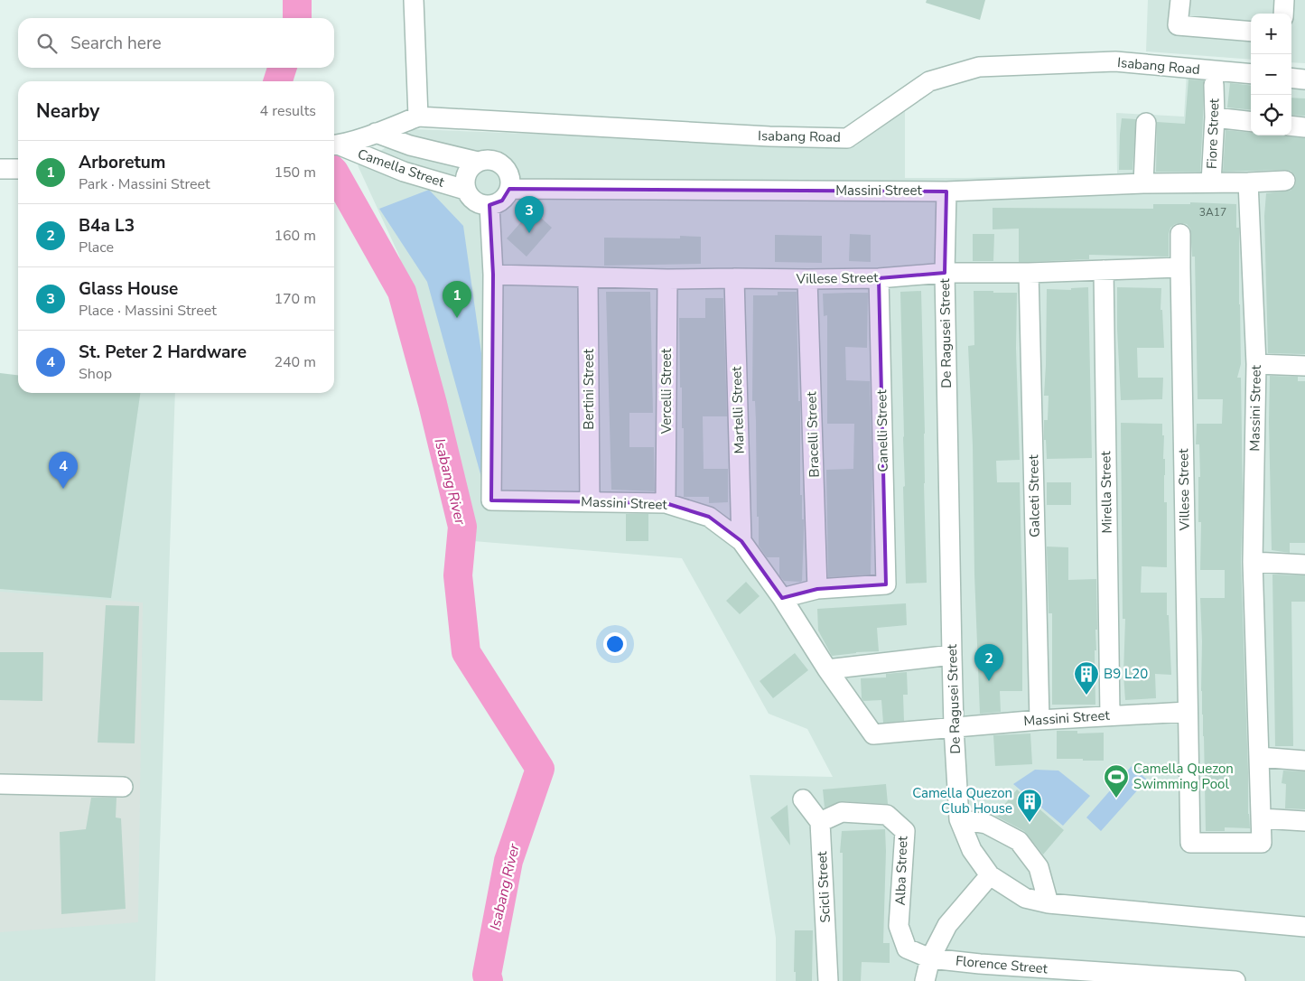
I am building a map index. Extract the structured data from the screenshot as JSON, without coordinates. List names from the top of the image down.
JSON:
{
  "streets": {
    "street": [
      "Isabang Road",
      "Fiore Street",
      "Camella Street",
      "Massini Street",
      "Villese Street",
      "De Ragusei Street",
      "Bertini Street",
      "Vercelli Street",
      "Martelli Street",
      "Canelli Street",
      "Bracelli Street",
      "Mirella Street",
      "Galceti Street",
      "Alba Street",
      "Scicli Street",
      "Florence Street"
    ]
  },
  "crossings": [
    ["Isabang Road", "Camella Street"],
    ["Fiore Street", "Massini Street"],
    ["Camella Street", "Massini Street"],
    ["Massini Street", "Villese Street"],
    ["Massini Street", "De Ragusei Street"],
    ["Massini Street", "Bertini Street"],
    ["Massini Street", "Vercelli Street"],
    ["Massini Street", "Martelli Street"],
    ["Massini Street", "Mirella Street"],
    ["Massini Street", "Galceti Street"],
    ["Villese Street", "De Ragusei Street"],
    ["Villese Street", "Bertini Street"],
    ["Villese Street", "Vercelli Street"],
    ["Villese Street", "Martelli Street"],
    ["Villese Street", "Canelli Street"],
    ["Villese Street", "Bracelli Street"],
    ["Villese Street", "Mirella Street"],
    ["Villese Street", "Galceti Street"],
    ["Canelli Street", "Bracelli Street"],
    ["Alba Street", "Scicli Street"],
    ["Alba Street", "Florence Street"]
  ],
  "water": ["Isabang River"],
  "places": {
    "building": ["B9 L20", "Camella Quezon Club House"],
    "sports": ["Camella Quezon Swimming Pool"]
  },
  "house_numbers": ["3A17"],
  "page": {
    "map_buttons": ["+", "−"],
    "search": "Search here",
    "heading": ["Nearby", "4 results"],
    "list": [
      {
        "mark": "1",
        "name": "Arboretum",
        "note": "Park · Massini Street",
        "value": "150 m"
      },
      {
        "mark": "2",
        "name": "B4a L3",
        "note": "Place",
        "value": "160 m"
      },
      {
        "mark": "3",
        "name": "Glass House",
        "note": "Place · Massini Street",
        "value": "170 m"
      },
      {
        "mark": "4",
        "name": "St. Peter 2 Hardware",
        "note": "Shop",
        "value": "240 m"
      }
    ],
    "pins": [
      "3",
      "1",
      "4",
      "2"
    ]
  }
}
